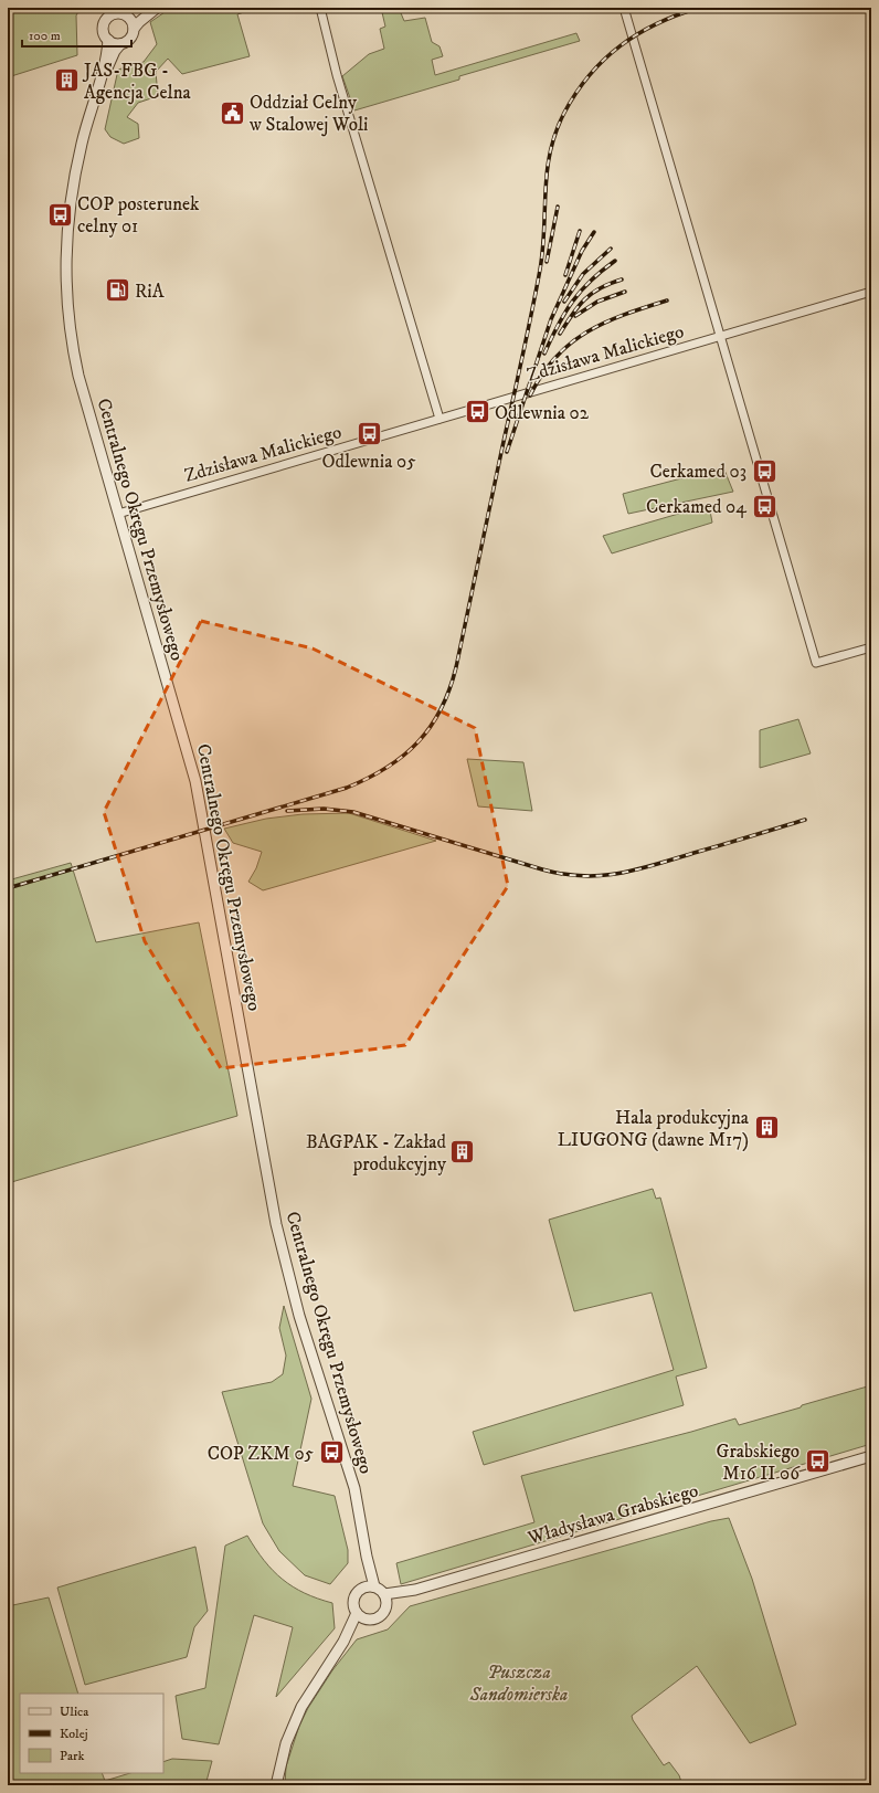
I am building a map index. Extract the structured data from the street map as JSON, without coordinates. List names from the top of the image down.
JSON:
{
  "streets": {
    "street": ["Zdzisława Malickiego", "Centralnego Okręgu Przemysłowego", "Władysława Grabskiego"]
  },
  "crossings": [
    ["Zdzisława Malickiego", "Centralnego Okręgu Przemysłowego"]
  ],
  "parks": ["Puszcza Sandomierska"],
  "places": {
    "building": ["JAS-FBG - Agencja Celna", "Hala produkcyjna LIUGONG (dawne M17)", "BAGPAK - Zakład produkcyjny"],
    "public building": ["Oddział Celny w Stalowej Woli"],
    "bus stop": [
      "COP posterunek celny 01",
      "Odlewnia 02",
      "Odlewnia 05",
      "Cerkamed 03",
      "Cerkamed 04",
      "COP ZKM 05",
      "Grabskiego M16 II 06"
    ],
    "fuel station": ["RiA"]
  },
  "legend": ["Ulica", "Kolej", "Park"],
  "scale_bar": "100 m"
}
